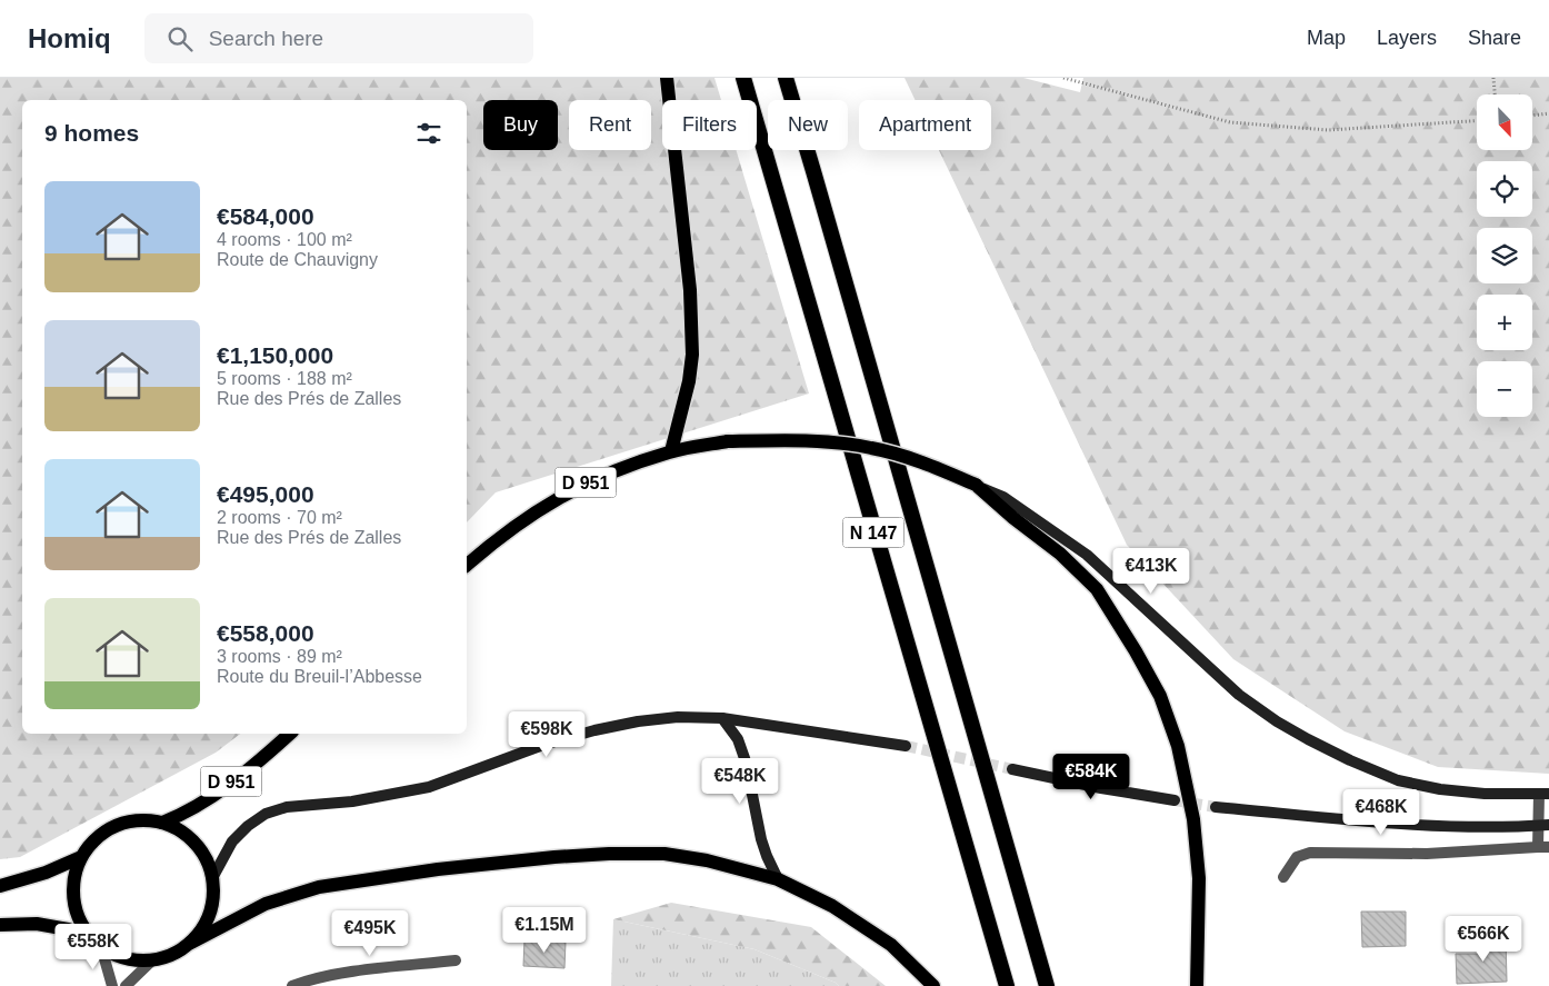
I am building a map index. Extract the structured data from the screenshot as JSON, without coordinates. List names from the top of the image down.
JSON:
{
  "streets": {
    "highway": ["N 147"],
    "main road": ["D 951"]
  },
  "north": "bottom right",
  "page": {
    "header": "Homiq",
    "search": "Search here",
    "nav": ["Map", "Layers", "Share"],
    "map_buttons": ["+", "−"],
    "chip": [
      "Buy",
      "Rent",
      "Filters",
      "New",
      "Apartment"
    ],
    "heading": "9 homes",
    "list": [
      {
        "name": "€584,000",
        "note": "4 rooms · 100 m² · Route de Chauvigny"
      },
      {
        "name": "€1,150,000",
        "note": "5 rooms · 188 m² · Rue des Prés de Zalles"
      },
      {
        "name": "€495,000",
        "note": "2 rooms · 70 m² · Rue des Prés de Zalles"
      },
      {
        "name": "€558,000",
        "note": "3 rooms · 89 m² · Route du Breuil-l’Abbesse"
      }
    ],
    "price": [
      "€413K",
      "€598K",
      "€584K",
      "€548K",
      "€468K",
      "€1.15M",
      "€495K",
      "€566K",
      "€558K"
    ]
  }
}
